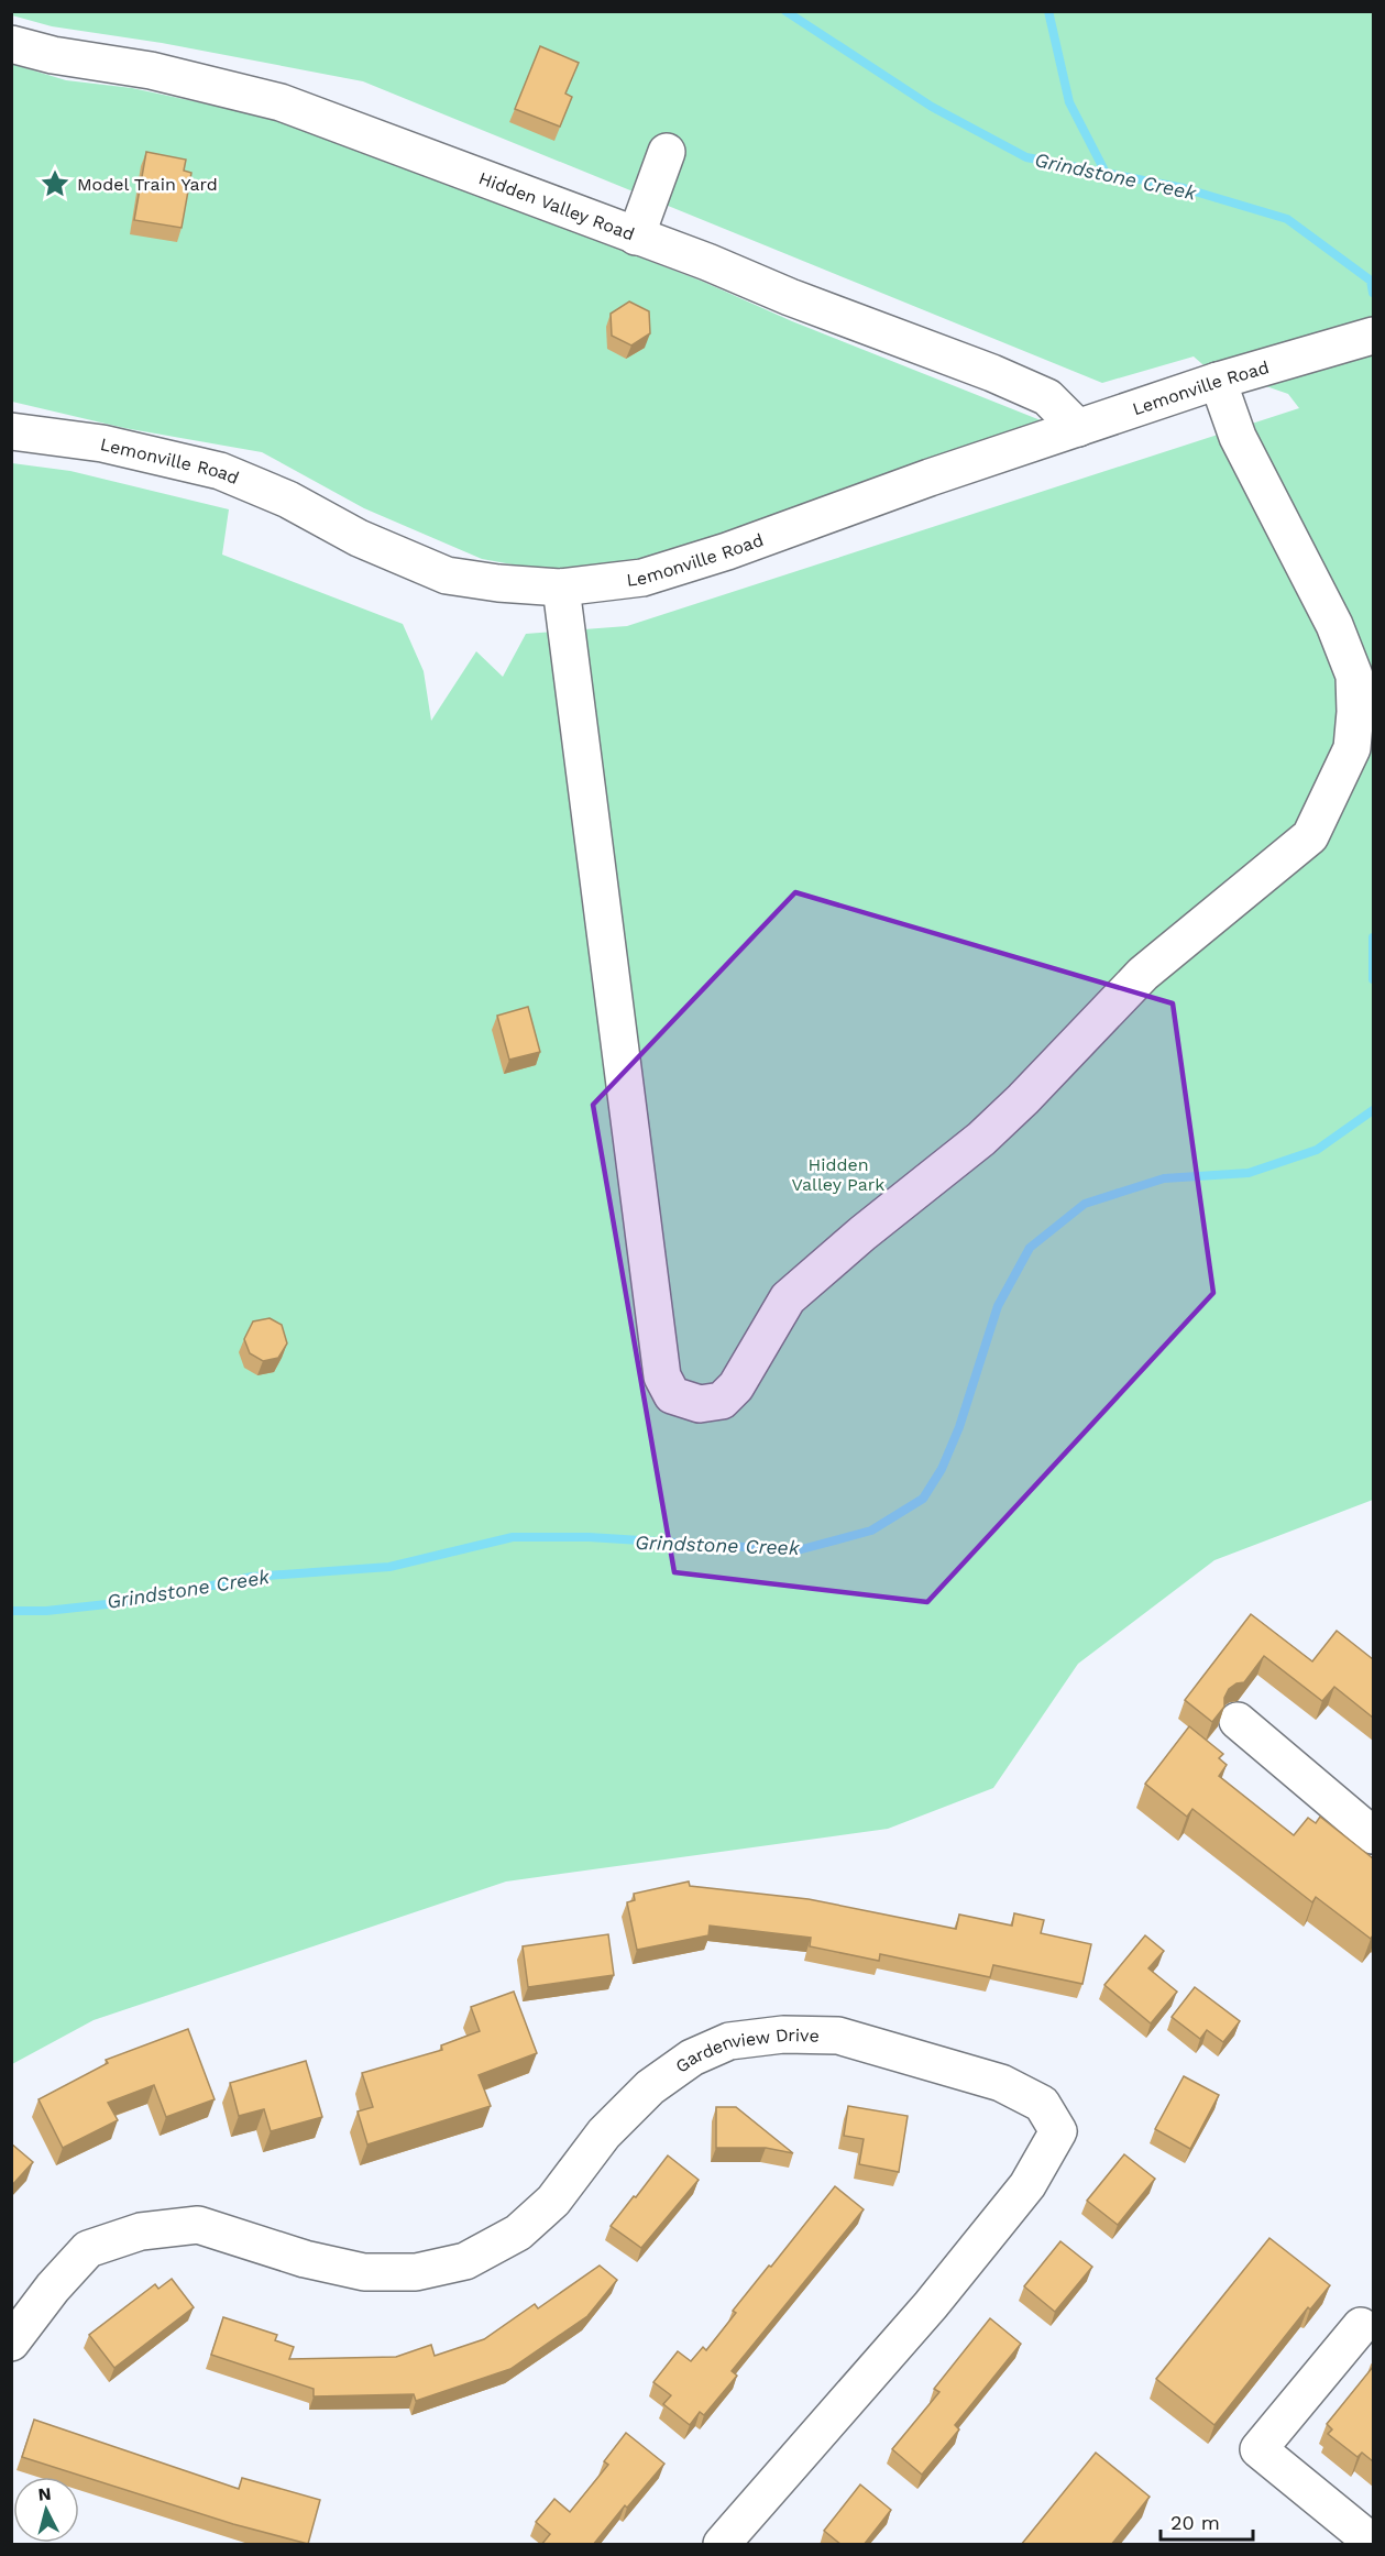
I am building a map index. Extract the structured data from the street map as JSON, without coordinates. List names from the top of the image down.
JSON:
{
  "streets": {
    "street": ["Hidden Valley Road", "Lemonville Road", "Gardenview Drive"]
  },
  "crossings": [
    ["Hidden Valley Road", "Lemonville Road"]
  ],
  "water": ["Grindstone Creek"],
  "parks": ["Hidden Valley Park"],
  "places": {
    "place": ["Model Train Yard"]
  },
  "scale_bar": "20 m",
  "north": "top"
}
